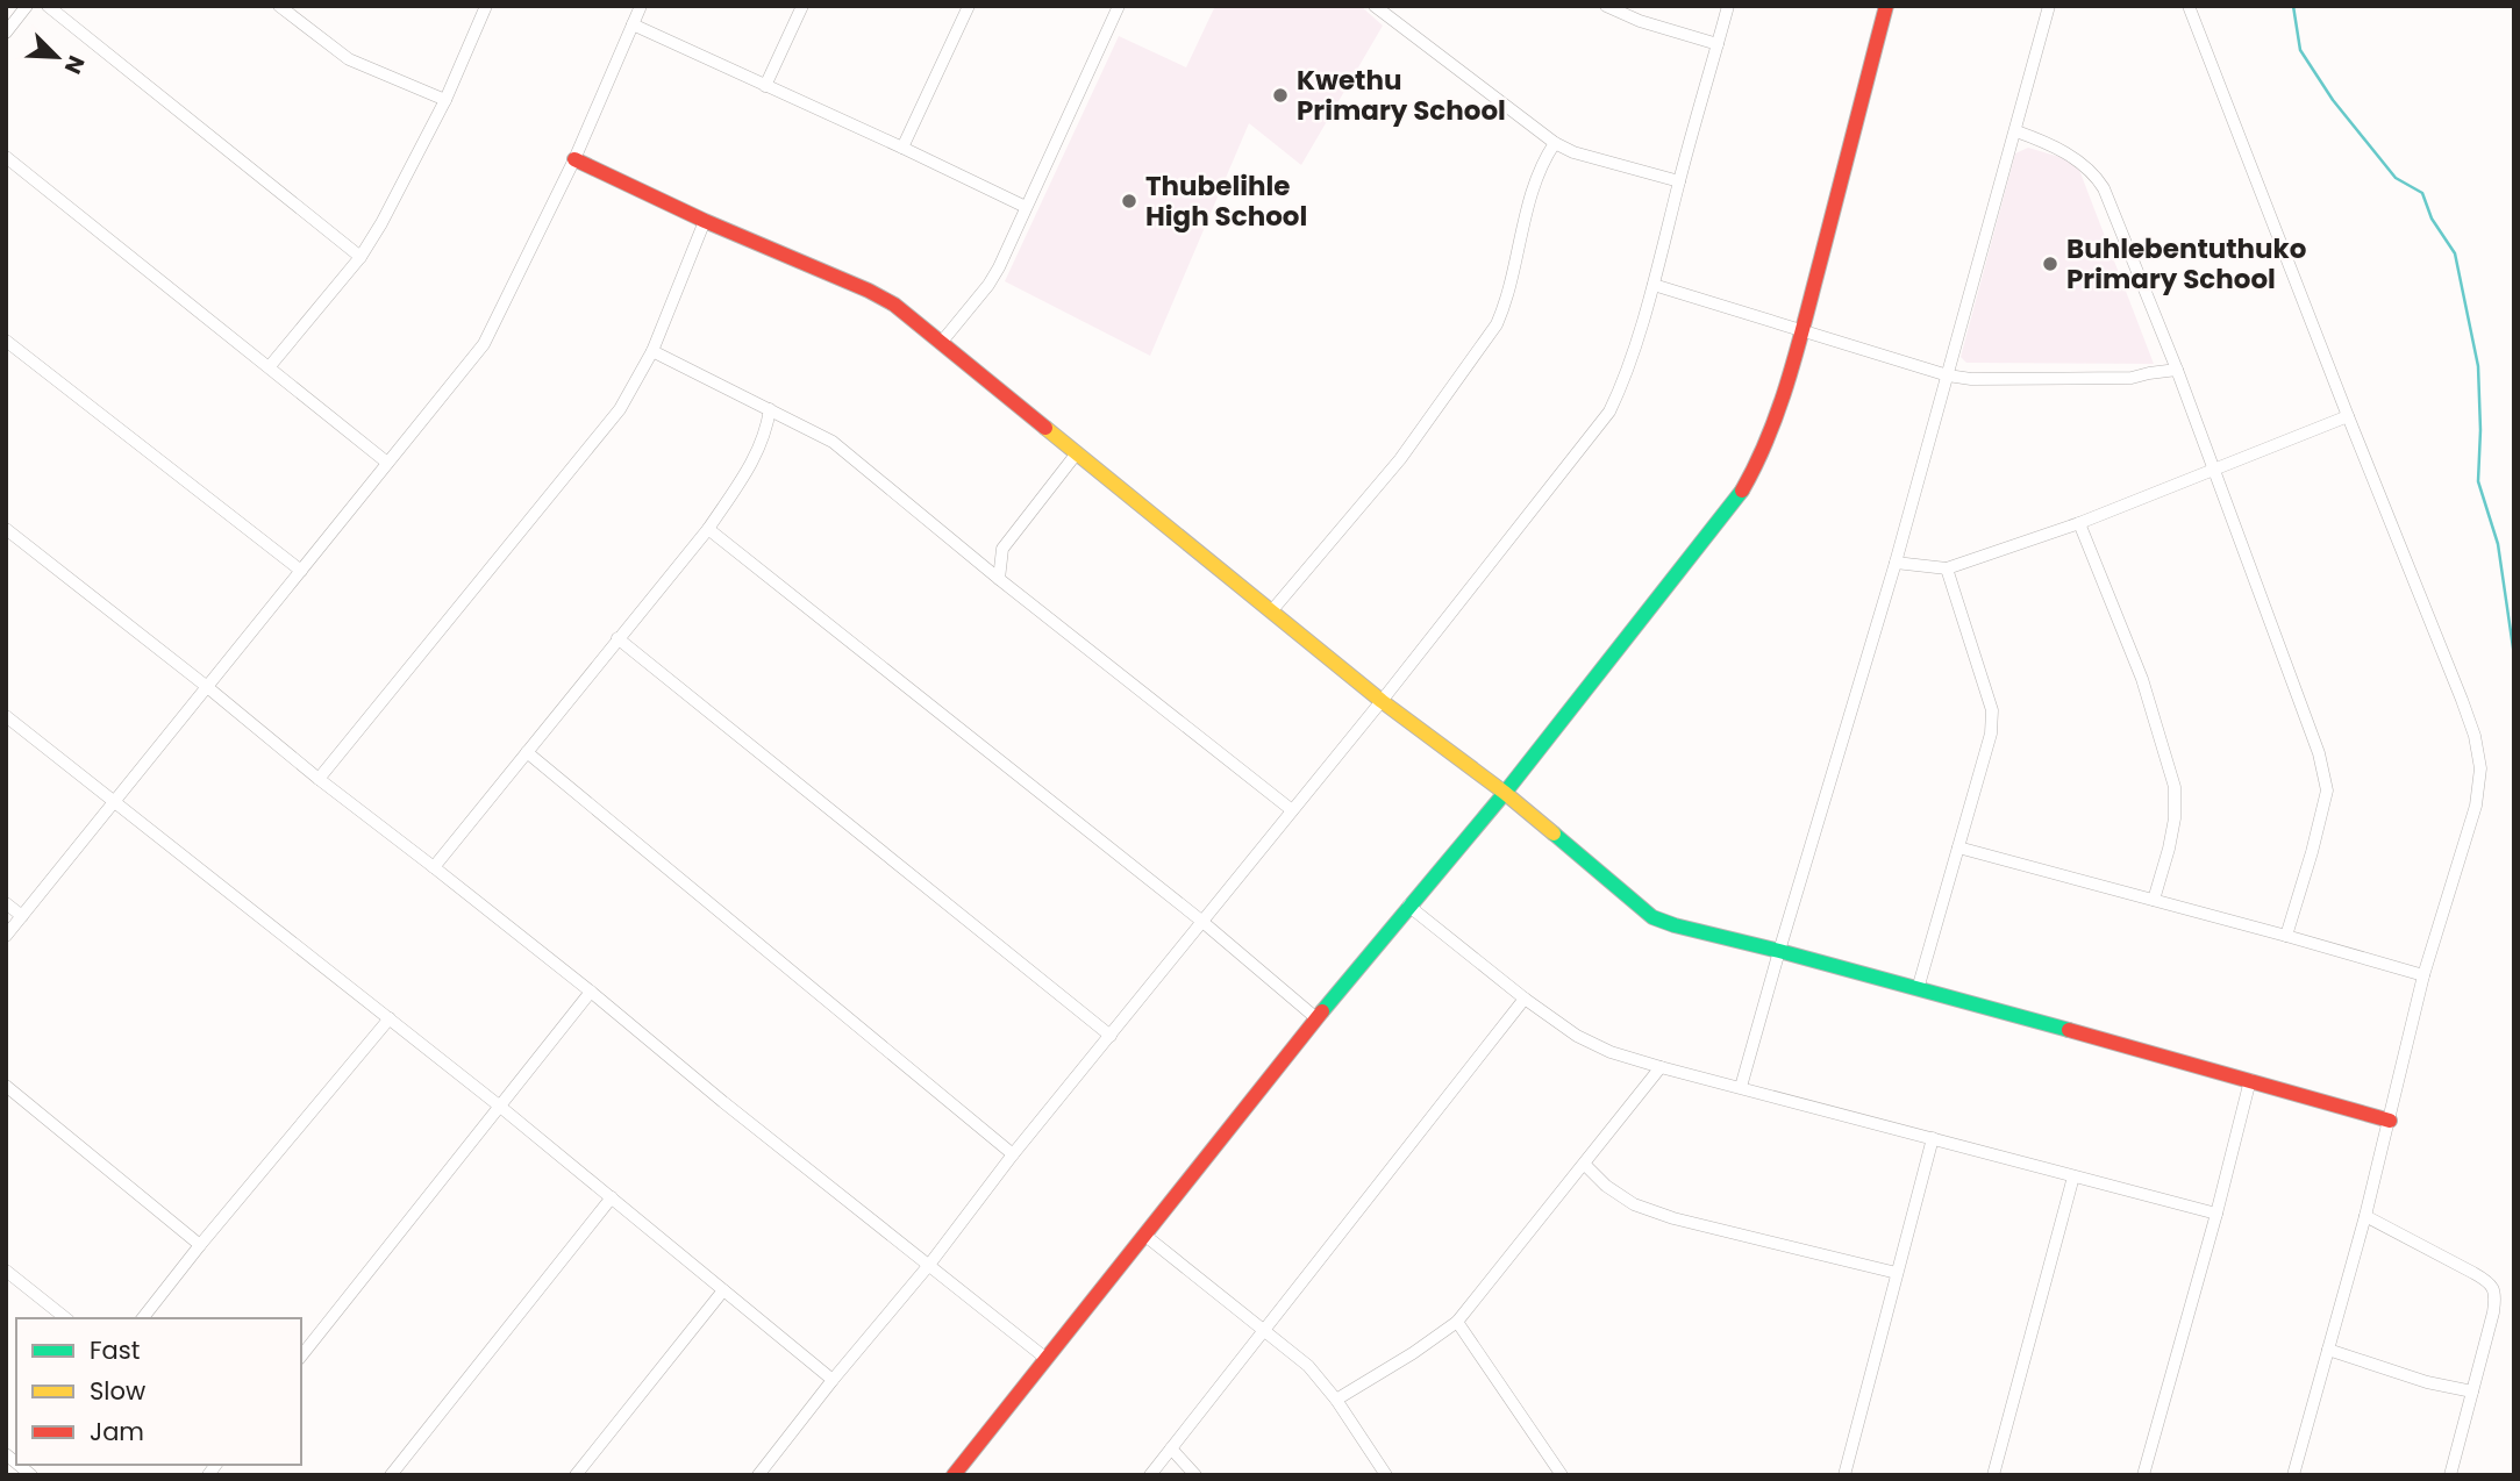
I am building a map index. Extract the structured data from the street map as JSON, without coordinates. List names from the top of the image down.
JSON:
{
  "places": ["Kwethu Primary School", "Thubelihle High School", "Buhlebentuthuko Primary School"],
  "legend": ["Fast", "Slow", "Jam"],
  "north": "bottom right"
}
